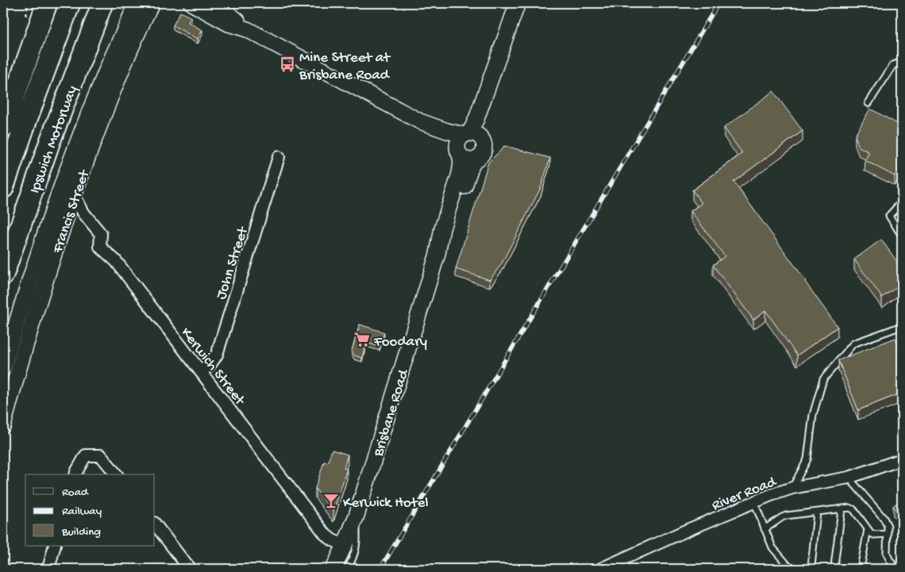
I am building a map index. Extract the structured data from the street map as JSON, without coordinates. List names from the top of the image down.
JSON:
{
  "streets": {
    "highway": ["Ipswich Motorway"],
    "main road": ["Francis Street", "Brisbane Road"],
    "street": ["John Street", "Kerwich Street", "River Road"]
  },
  "crossings": [
    ["Francis Street", "Kerwich Street"],
    ["John Street", "Kerwich Street"],
    ["Kerwich Street", "Brisbane Road"]
  ],
  "places": {
    "bus stop": ["Mine Street at Brisbane Road"],
    "supermarket": ["Foodary"],
    "bar": ["Kerwick Hotel"]
  },
  "legend": ["Road", "Railway", "Building"]
}
